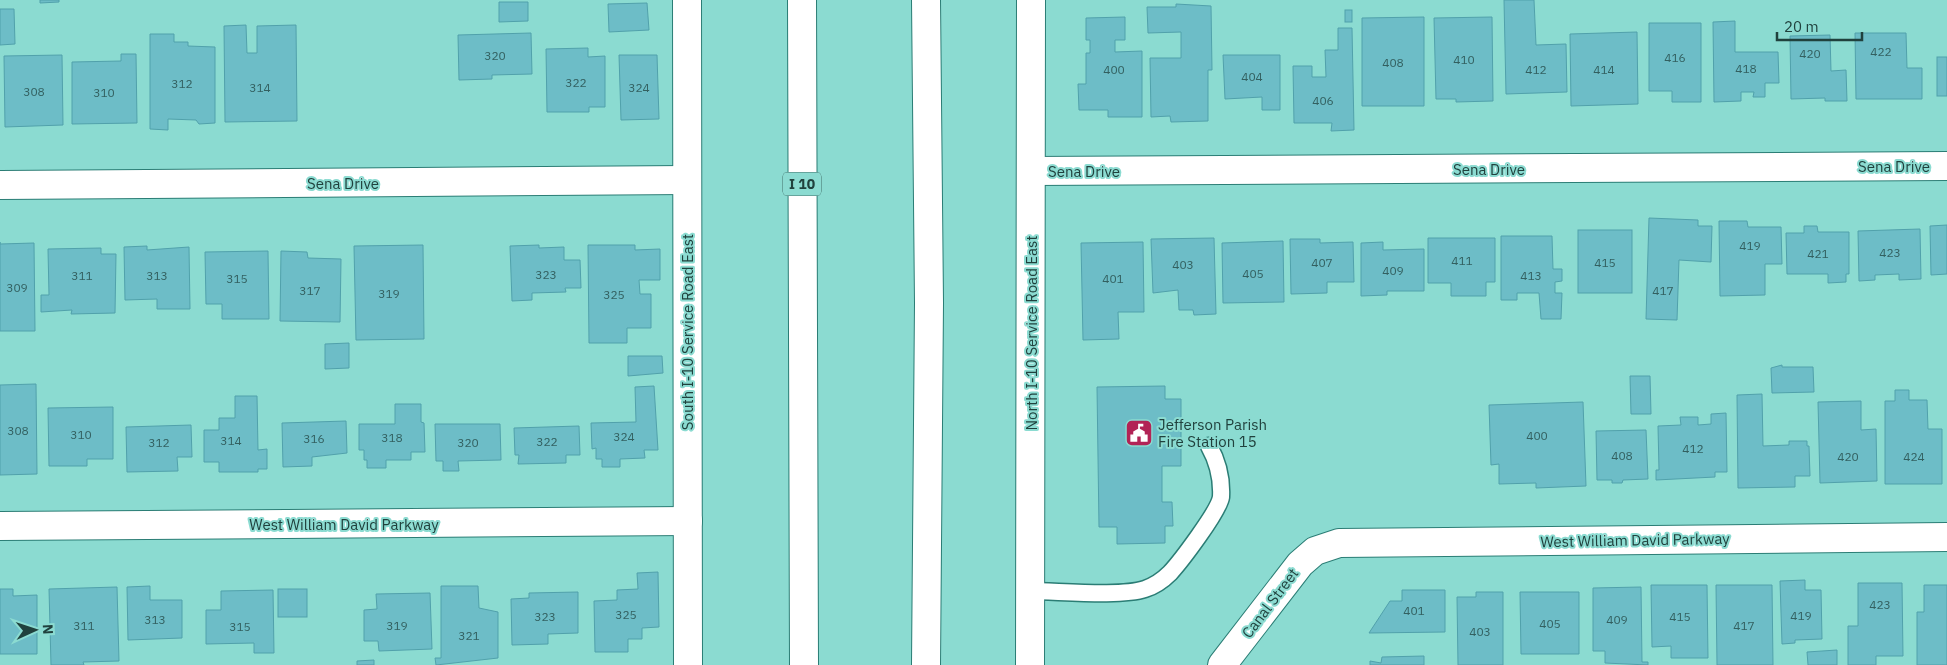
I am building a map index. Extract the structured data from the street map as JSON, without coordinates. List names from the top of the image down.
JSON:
{
  "streets": {
    "main road": [
      "Sena Drive",
      "I 10",
      "South I-10 Service Road East",
      "North I-10 Service Road East",
      "West William David Parkway",
      "Canal Street"
    ]
  },
  "crossings": [
    ["Sena Drive", "South I-10 Service Road East"],
    ["Sena Drive", "North I-10 Service Road East"],
    ["South I-10 Service Road East", "West William David Parkway"],
    ["West William David Parkway", "Canal Street"]
  ],
  "places": {
    "public building": ["Jefferson Parish Fire Station 15"]
  },
  "house_numbers": [
    "422",
    "420",
    "320",
    "416",
    "410",
    "408",
    "418",
    "400",
    "412",
    "414",
    "404",
    "322",
    "312",
    "314",
    "324",
    "308",
    "310",
    "406",
    "419",
    "423",
    "421",
    "411",
    "407",
    "415",
    "403",
    "409",
    "405",
    "323",
    "311",
    "313",
    "413",
    "315",
    "401",
    "309",
    "317",
    "417",
    "319",
    "325",
    "308",
    "310",
    "400",
    "324",
    "318",
    "316",
    "314",
    "322",
    "312",
    "320",
    "412",
    "408",
    "420",
    "424",
    "423",
    "401",
    "325",
    "419",
    "323",
    "415",
    "313",
    "409",
    "405",
    "311",
    "319",
    "417",
    "315",
    "403",
    "321"
  ],
  "scale_bar": "20 m",
  "north": "right"
}
